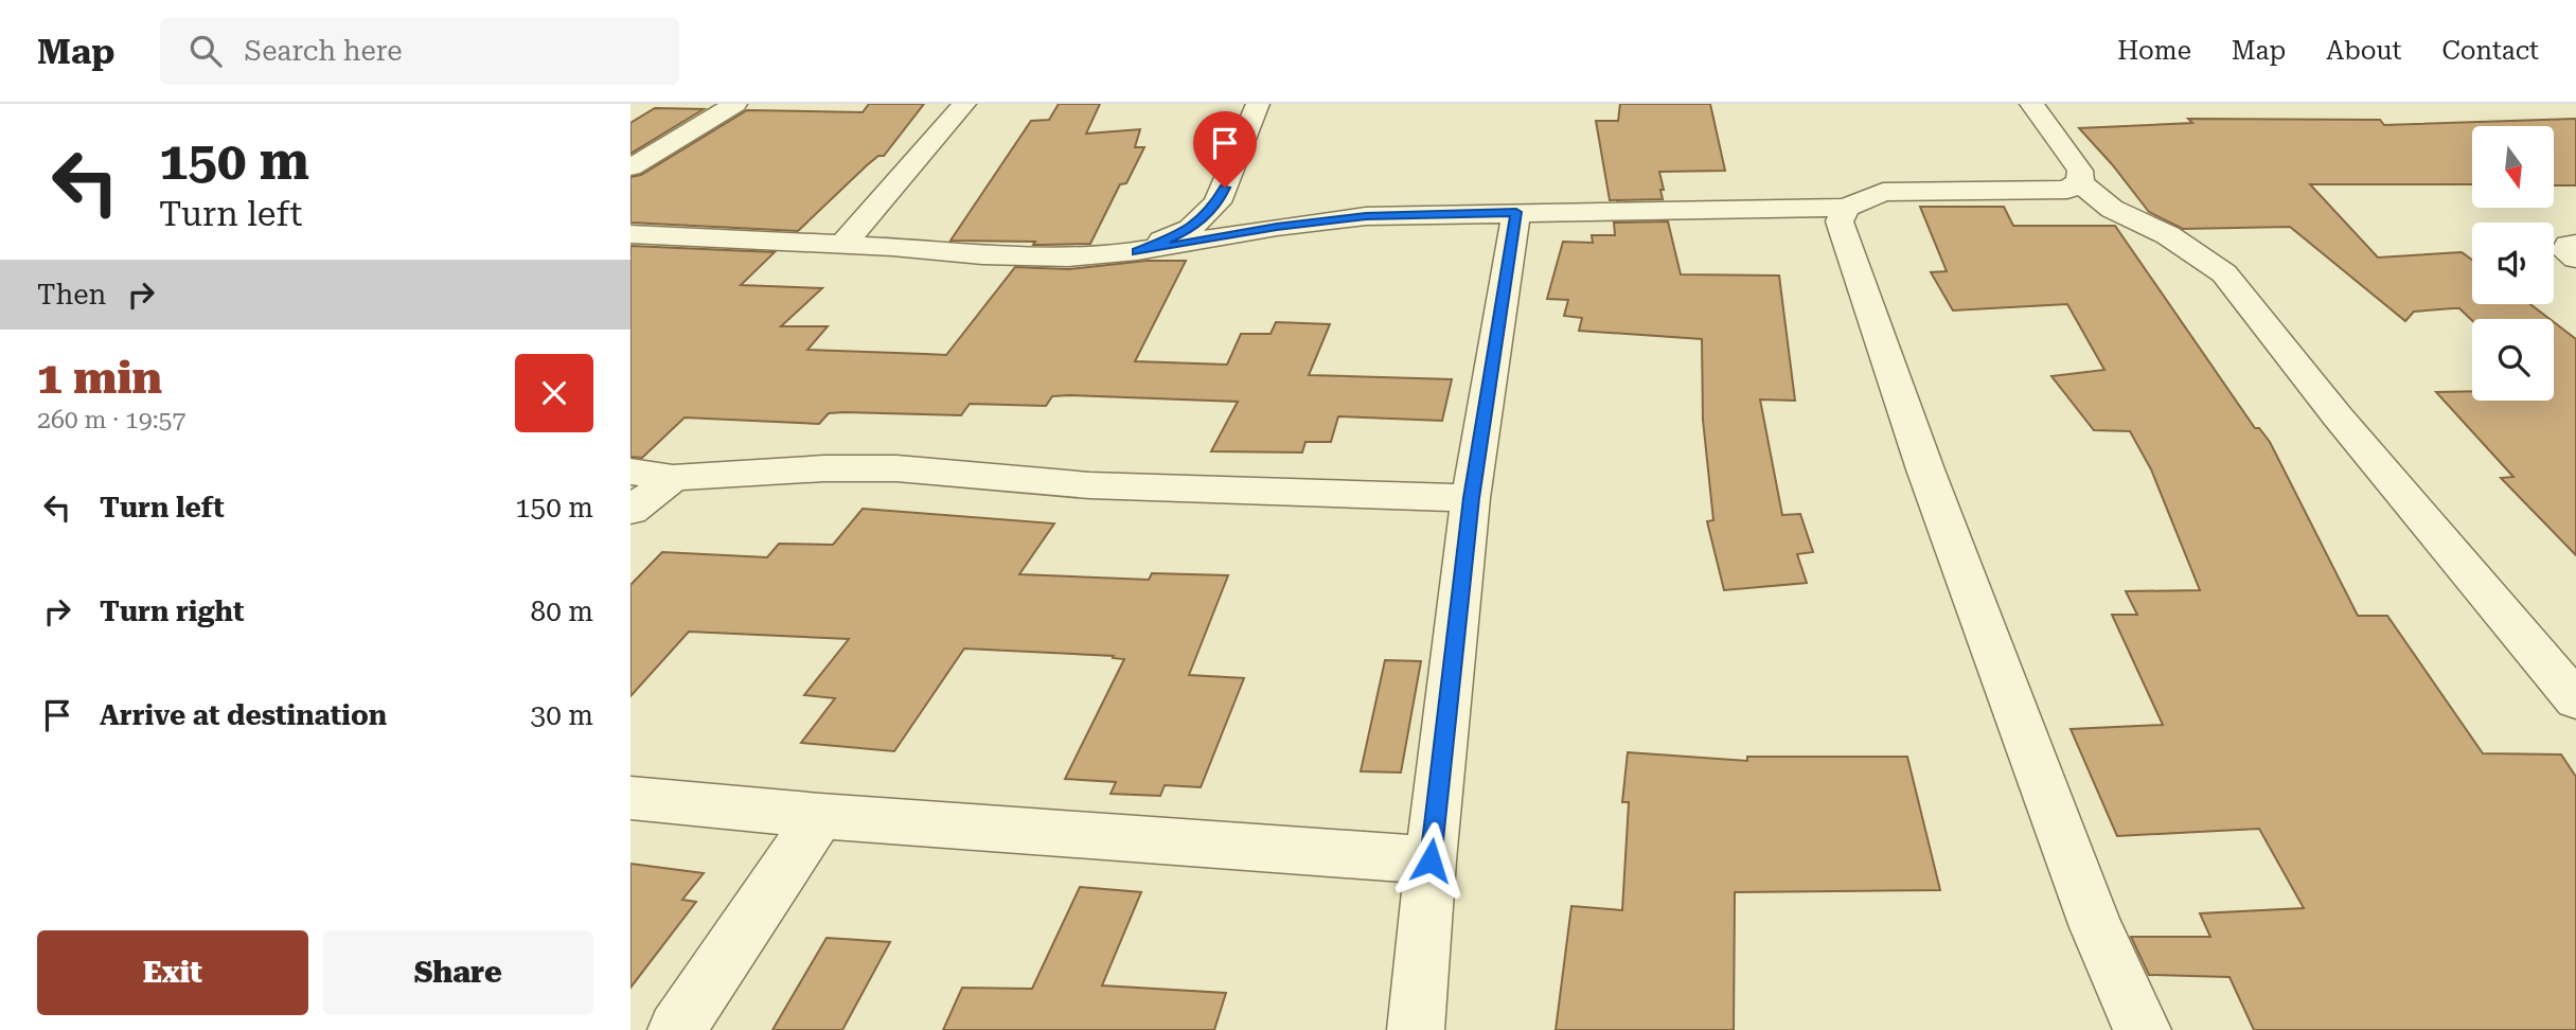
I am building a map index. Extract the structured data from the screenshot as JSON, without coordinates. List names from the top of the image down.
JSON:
{
  "north": "bottom",
  "page": {
    "header": "Map",
    "search": "Search here",
    "nav": [
      "Home",
      "Map",
      "About",
      "Contact"
    ],
    "turn": ["150 m", "Turn left"],
    "then": "Then",
    "heading": ["1 min", "260 m · 19:57"],
    "list": [
      {
        "name": "Turn left",
        "value": "150 m"
      },
      {
        "name": "Turn right",
        "value": "80 m"
      },
      {
        "name": "Arrive at destination",
        "value": "30 m"
      }
    ],
    "buttons": ["Exit", "Share"]
  }
}
